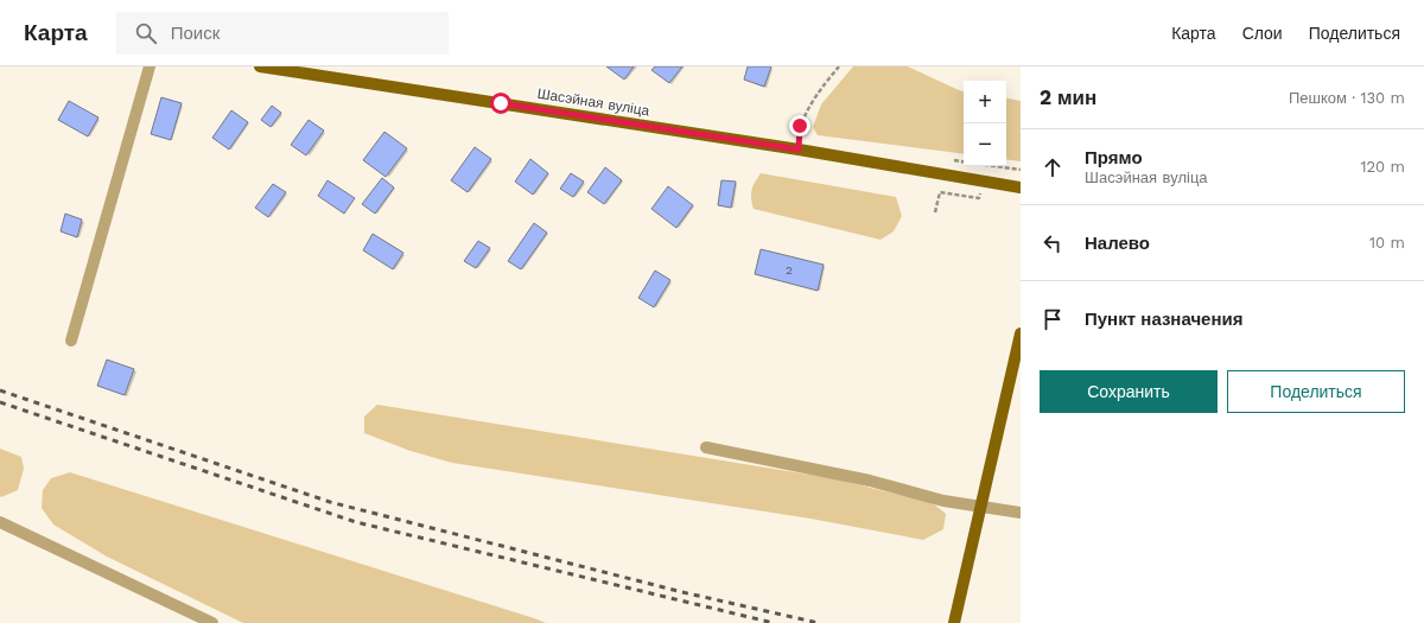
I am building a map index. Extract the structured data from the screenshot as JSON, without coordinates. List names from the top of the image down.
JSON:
{
  "streets": {
    "main road": ["Шасэйная вуліца"]
  },
  "house_numbers": ["2"],
  "page": {
    "header": "Карта",
    "search": "Поиск",
    "nav": ["Карта", "Слои", "Поделиться"],
    "heading": ["2 мин", "Пешком · 130 m"],
    "map_buttons": ["+", "−"],
    "list": [
      ["Прямо", "Шасэйная вуліца", "120 m"],
      ["Налево", "10 m"],
      "Пункт назначения"
    ],
    "buttons": ["Сохранить", "Поделиться"]
  }
}
